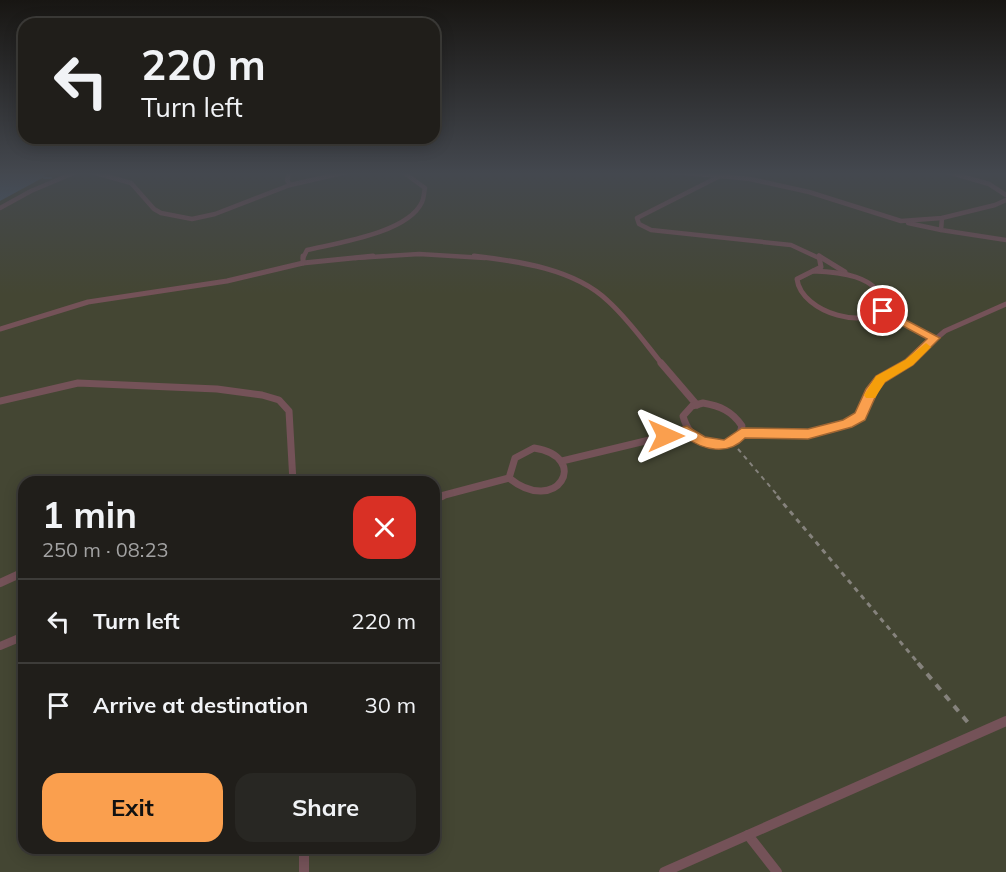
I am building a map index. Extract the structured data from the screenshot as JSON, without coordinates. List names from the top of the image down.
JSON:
{
  "page": {
    "turn": ["220 m", "Turn left"],
    "heading": ["1 min", "250 m · 08:23"],
    "list": [
      {
        "name": "Turn left",
        "value": "220 m"
      },
      {
        "name": "Arrive at destination",
        "value": "30 m"
      }
    ],
    "buttons": ["Exit", "Share"]
  }
}
